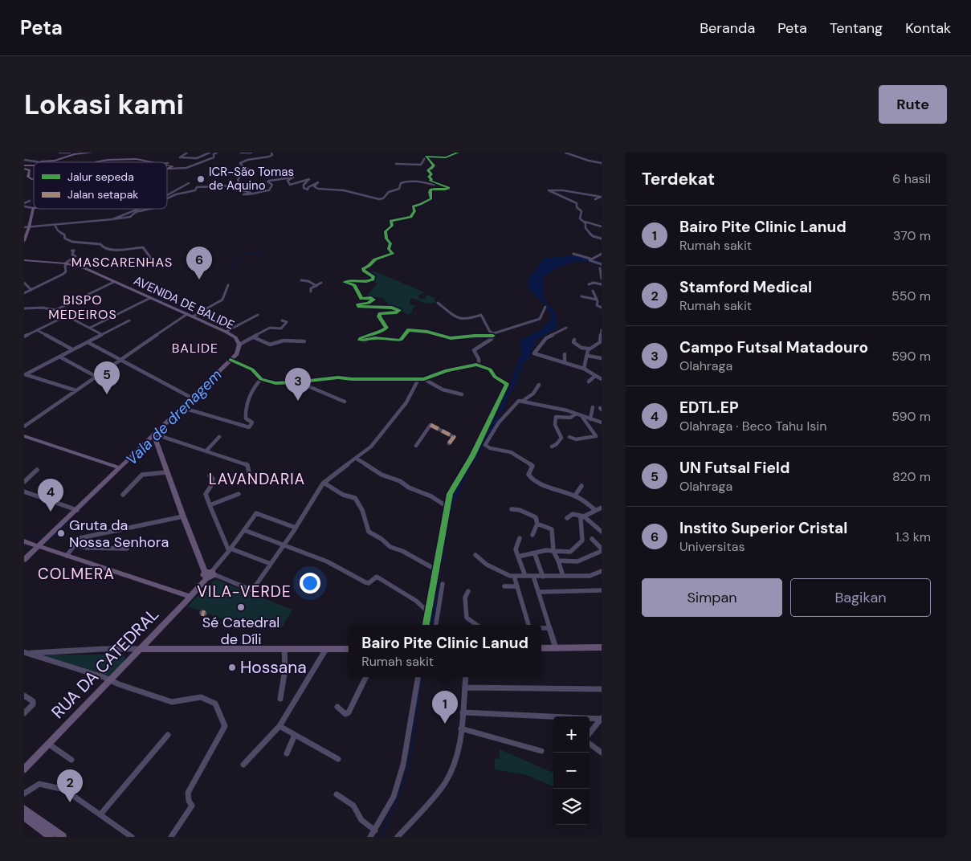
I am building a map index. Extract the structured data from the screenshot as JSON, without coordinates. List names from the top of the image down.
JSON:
{
  "streets": {
    "main road": ["AVENIDA DE BALIDE", "RUA DA CATEDRAL"]
  },
  "districts": [
    "MASCARENHAS",
    "BISPO MEDEIROS",
    "BALIDE",
    "LAVANDARIA",
    "COLMERA",
    "VILA-VERDE"
  ],
  "water": ["Vala de drenagem"],
  "places": [
    "ICR-São Tomas de Aquino",
    "Gruta da Nossa Senhora",
    "Sé Catedral de Díli",
    "Hossana"
  ],
  "legend": ["Jalur sepeda", "Jalan setapak"],
  "page": {
    "header": "Peta",
    "nav": [
      "Beranda",
      "Peta",
      "Tentang",
      "Kontak"
    ],
    "buttons": [
      "Rute",
      ["Simpan", "Bagikan"]
    ],
    "title": "Lokasi kami",
    "heading": ["Terdekat", "6 hasil"],
    "list": [
      {
        "mark": "1",
        "name": "Bairo Pite Clinic Lanud",
        "note": "Rumah sakit",
        "value": "370 m"
      },
      {
        "mark": "2",
        "name": "Stamford Medical",
        "note": "Rumah sakit",
        "value": "550 m"
      },
      {
        "mark": "3",
        "name": "Campo Futsal Matadouro",
        "note": "Olahraga",
        "value": "590 m"
      },
      {
        "mark": "4",
        "name": "EDTL.EP",
        "note": "Olahraga · Beco Tahu Isin",
        "value": "590 m"
      },
      {
        "mark": "5",
        "name": "UN Futsal Field",
        "note": "Olahraga",
        "value": "820 m"
      },
      {
        "mark": "6",
        "name": "Instito Superior Cristal",
        "note": "Universitas",
        "value": "1.3 km"
      }
    ],
    "pins": [
      "6",
      "5",
      "3",
      "4",
      "1",
      "2"
    ],
    "popup": ["Bairo Pite Clinic Lanud", "Rumah sakit"],
    "map_buttons": ["+", "−"]
  }
}
